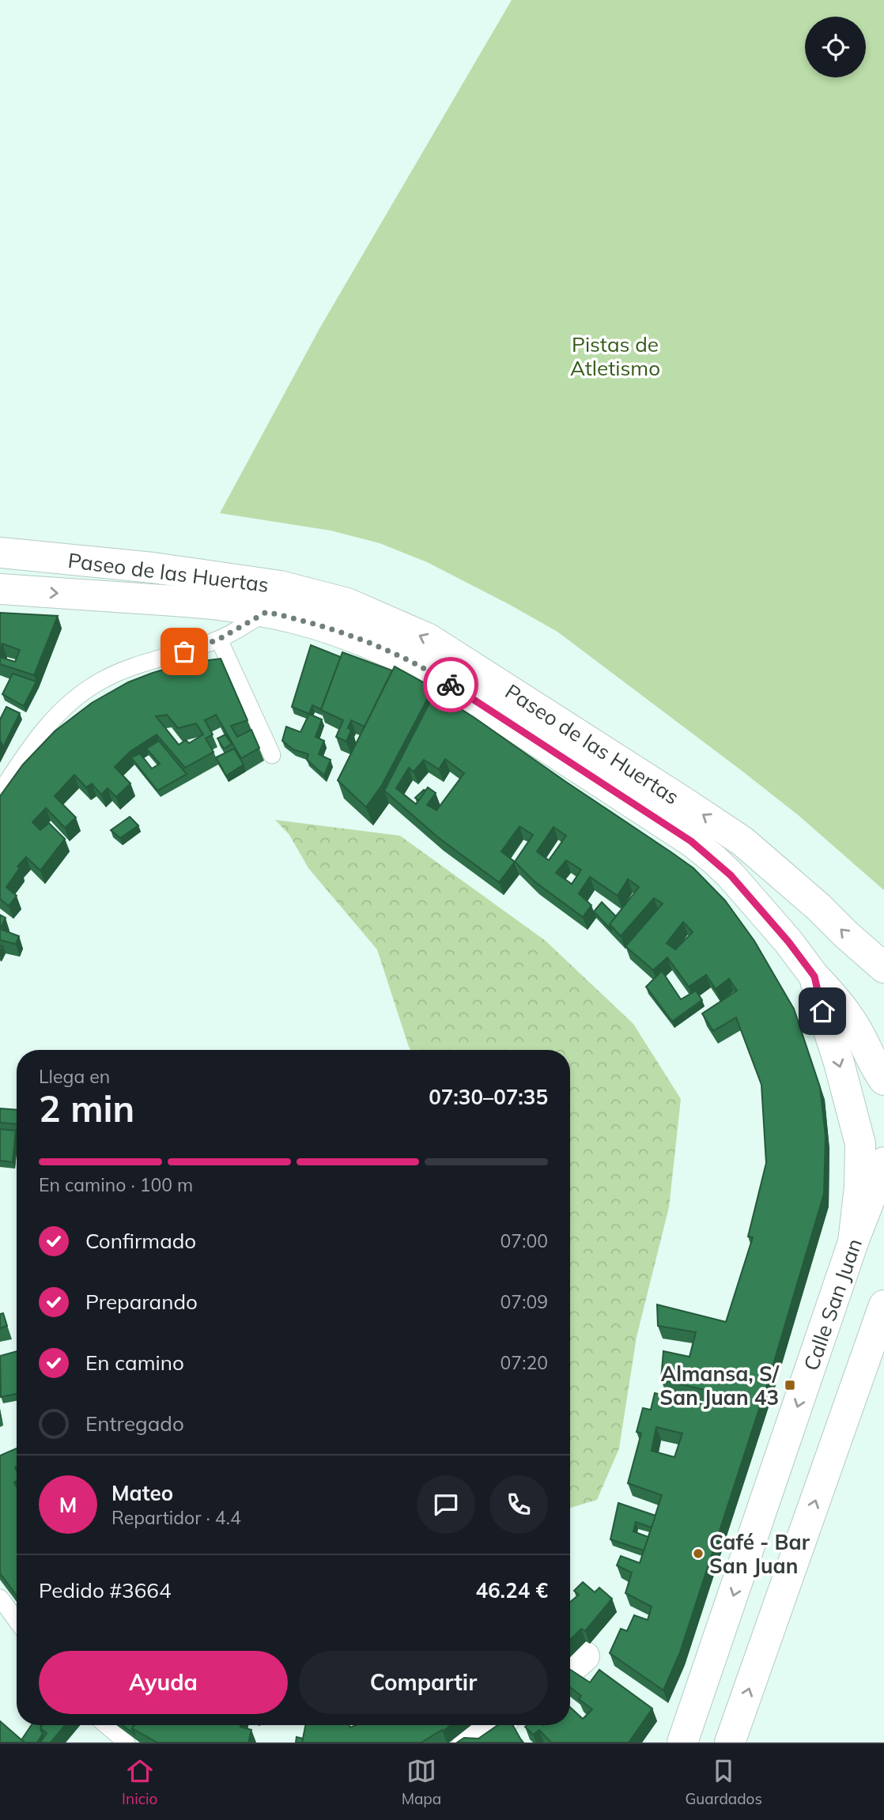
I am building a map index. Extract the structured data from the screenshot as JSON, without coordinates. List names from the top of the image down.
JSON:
{
  "streets": {
    "street": ["Paseo de las Huertas", "Calle San Juan"]
  },
  "crossings": [
    ["Paseo de las Huertas", "Calle San Juan"]
  ],
  "parks": ["Pistas de Atletismo"],
  "places": {
    "transit": ["Almansa, S/ San Juan 43"],
    "other": ["Café - Bar San Juan"]
  },
  "page": {
    "heading": ["2 min", "Llega en", "07:30–07:35"],
    "panel": [
      "Mateo",
      "Repartidor · 4.4",
      "Pedido #3664",
      "46.24 €"
    ],
    "bar": "En camino · 100 m",
    "list": [
      ["Confirmado", "07:00"],
      ["Preparando", "07:09"],
      ["En camino", "07:20"],
      "Entregado"
    ],
    "round": "M",
    "buttons": ["Ayuda", "Compartir"],
    "tabs": ["Inicio", "Mapa", "Guardados"]
  }
}
